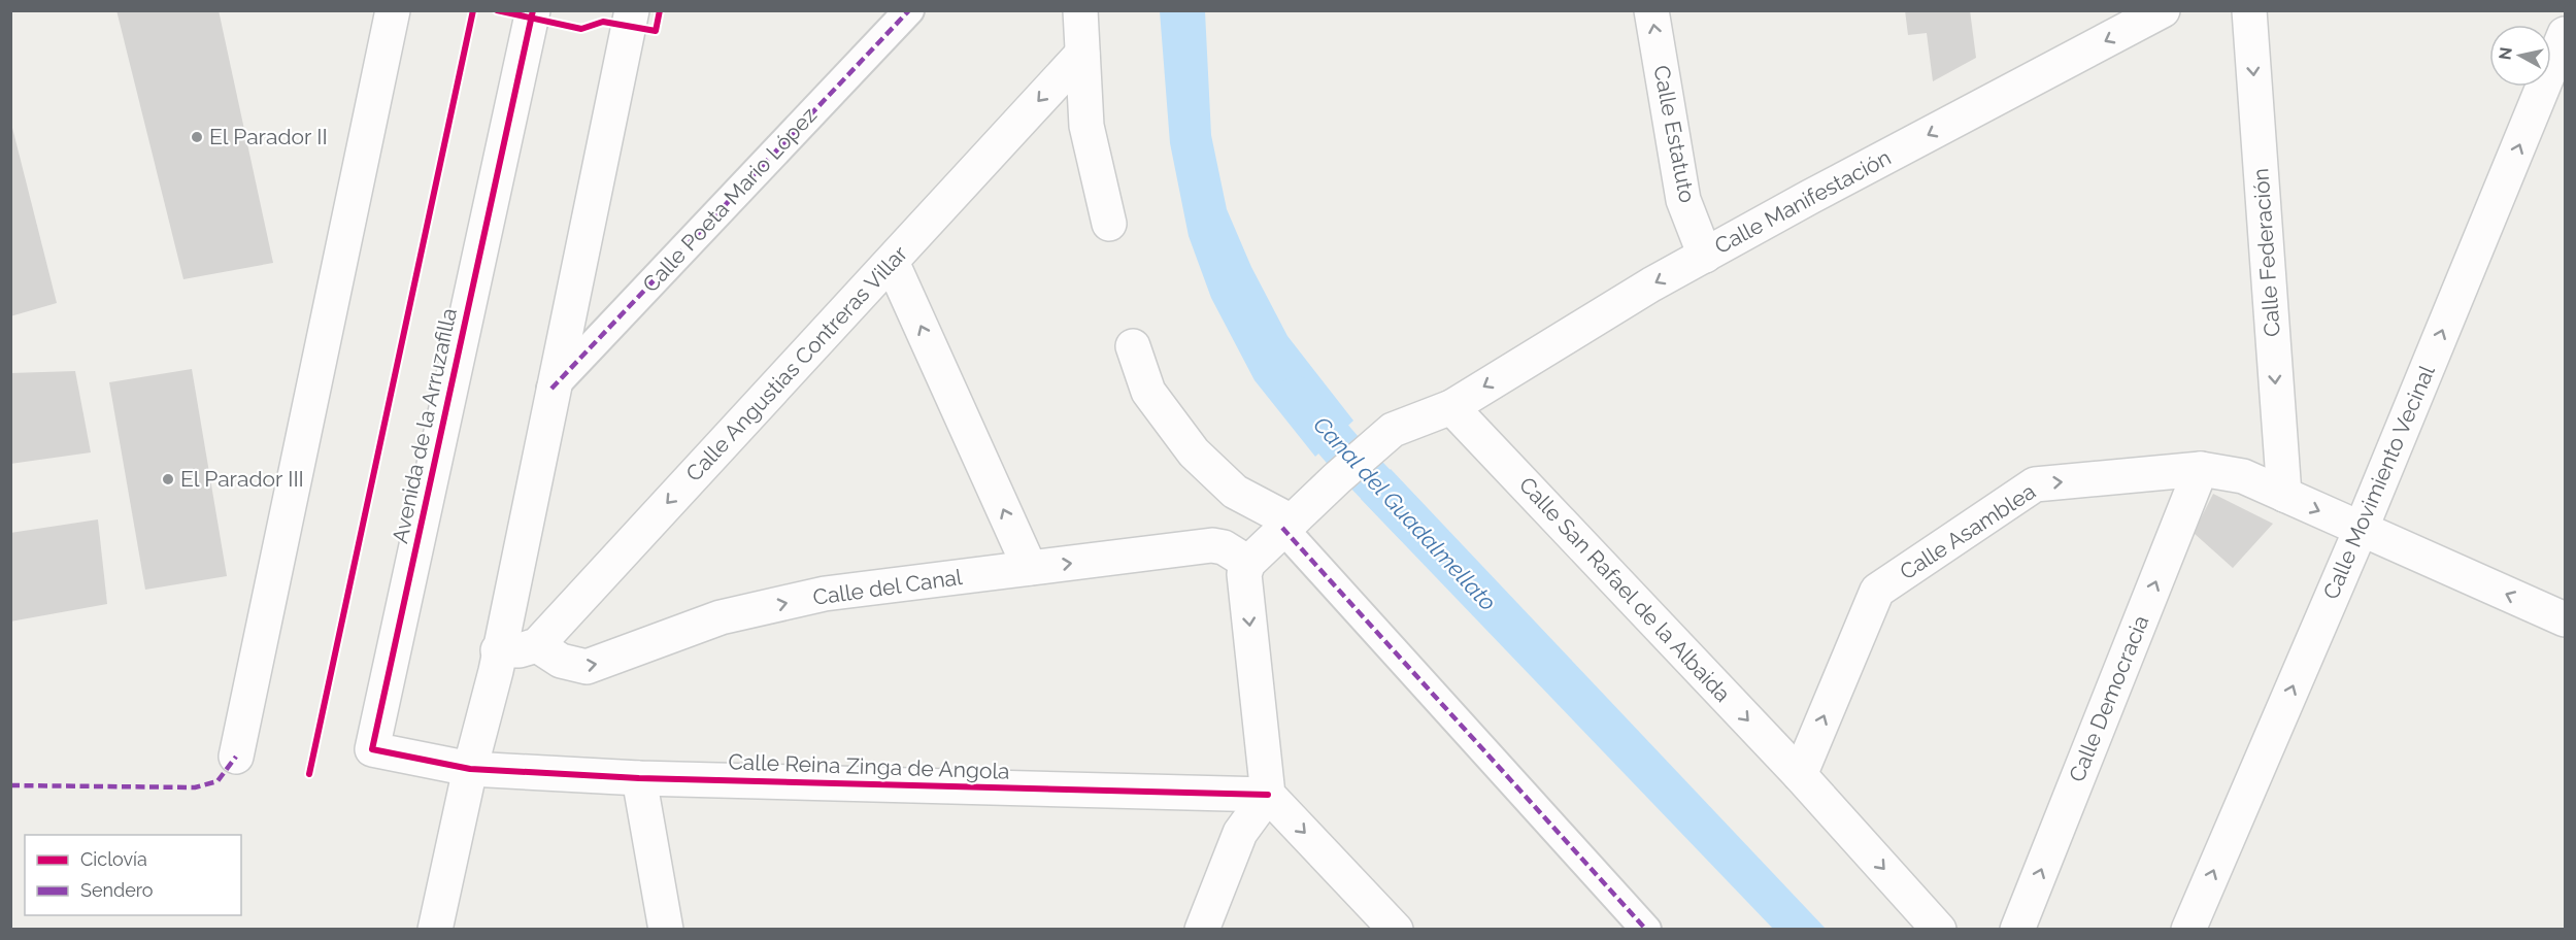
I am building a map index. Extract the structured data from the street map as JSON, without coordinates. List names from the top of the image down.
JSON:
{
  "streets": {
    "street": [
      "Calle Estatuto",
      "Calle Poeta Mario López",
      "Calle Manifestación",
      "Calle Federación",
      "Calle Angustias Contreras Villar",
      "Avenida de la Arruzafilla",
      "Calle Movimiento Vecinal",
      "Calle Asamblea",
      "Calle del Canal",
      "Calle San Rafael de la Albaida",
      "Calle Democracia",
      "Calle Reina Zinga de Angola"
    ]
  },
  "crossings": [
    ["Calle Estatuto", "Calle Manifestación"],
    ["Calle Manifestación", "Calle San Rafael de la Albaida"],
    ["Calle Federación", "Calle Asamblea"],
    ["Calle Angustias Contreras Villar", "Calle del Canal"],
    ["Avenida de la Arruzafilla", "Calle Reina Zinga de Angola"],
    ["Calle Movimiento Vecinal", "Calle Asamblea"],
    ["Calle Asamblea", "Calle San Rafael de la Albaida"],
    ["Calle Asamblea", "Calle Democracia"]
  ],
  "one_way": [
    "Calle Estatuto",
    "Calle Manifestación",
    "Calle Federación",
    "Calle Angustias Contreras Villar",
    "Calle Movimiento Vecinal",
    "Calle del Canal",
    "Calle Democracia"
  ],
  "water": ["Canal del Guadalmellato"],
  "places": ["El Parador II", "El Parador III"],
  "legend": ["Ciclovía", "Sendero"],
  "north": "left"
}
